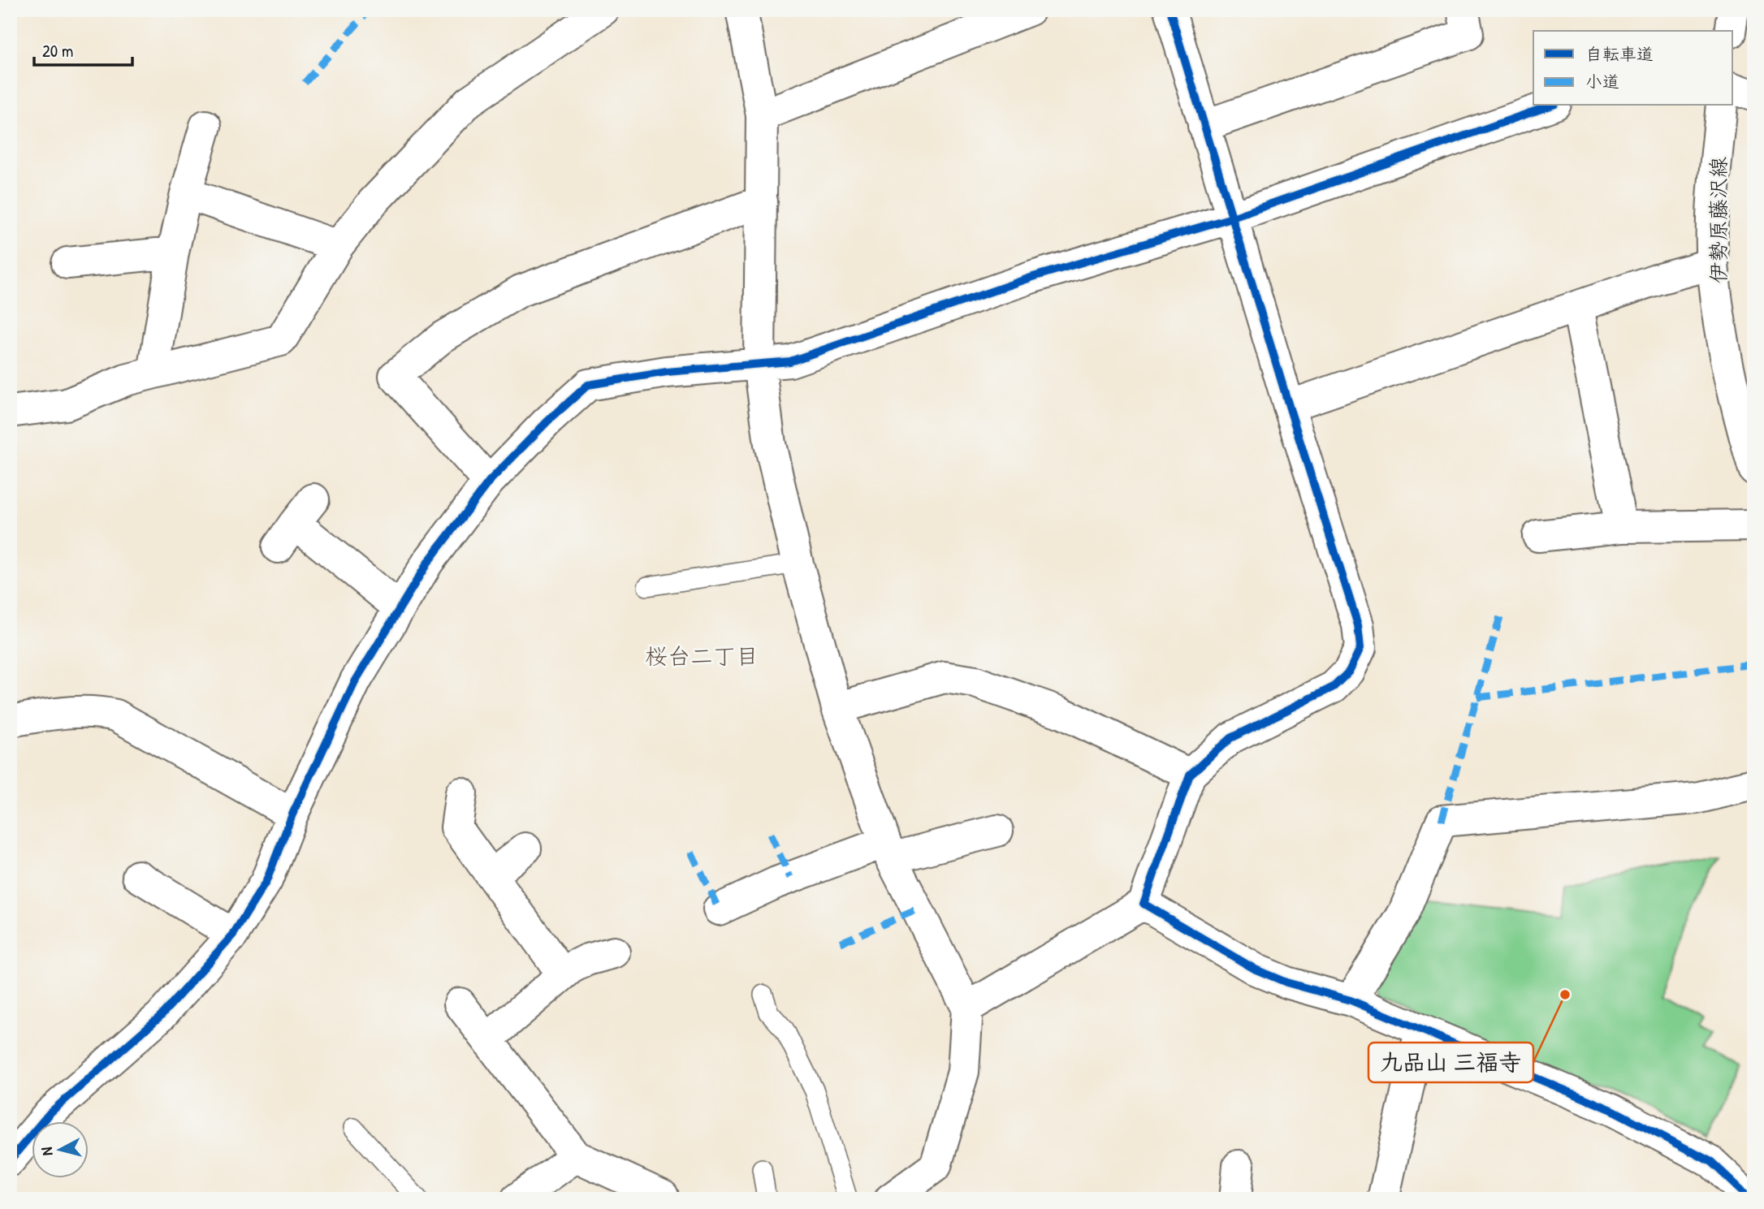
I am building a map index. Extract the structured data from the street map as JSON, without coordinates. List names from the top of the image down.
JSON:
{
  "streets": {
    "street": ["伊勢原藤沢線"]
  },
  "districts": ["桜台二丁目"],
  "places": ["九品山 三福寺"],
  "legend": ["自転車道", "小道"],
  "scale_bar": "20 m",
  "north": "left"
}
